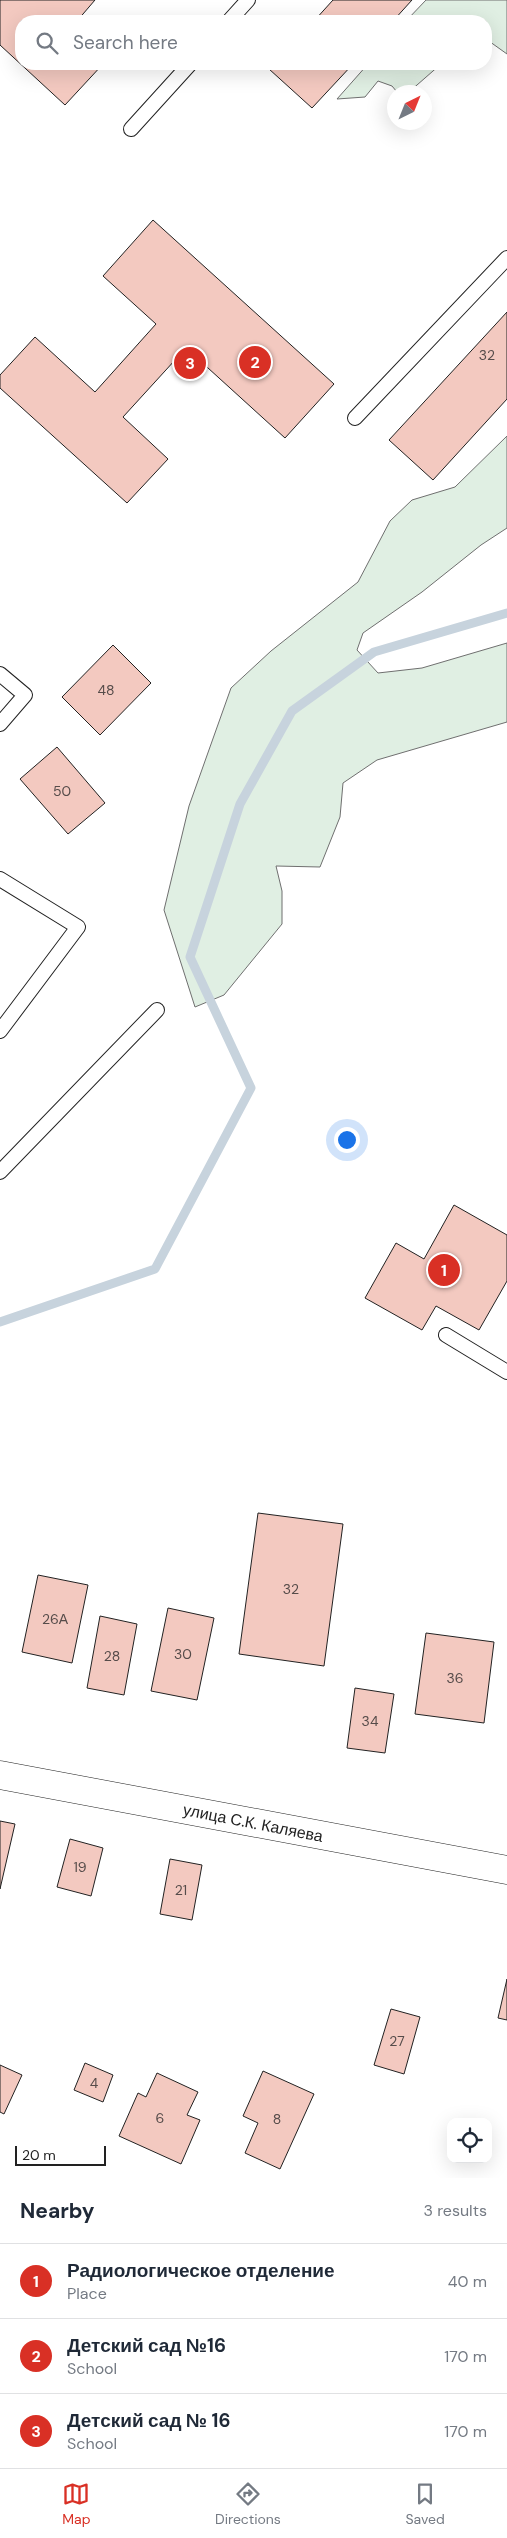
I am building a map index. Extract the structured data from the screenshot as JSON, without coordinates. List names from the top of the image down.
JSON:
{
  "streets": {
    "street": ["улица С.К. Каляева"]
  },
  "house_numbers": [
    "32",
    "48",
    "50",
    "32",
    "26А",
    "30",
    "28",
    "36",
    "34",
    "19",
    "21",
    "27",
    "4",
    "6",
    "8"
  ],
  "scale_bar": "20 m",
  "north": "top right",
  "page": {
    "search": "Search here",
    "pins": ["2", "3", "1"],
    "scale": "20 m",
    "heading": ["Nearby", "3 results"],
    "list": [
      {
        "mark": "1",
        "name": "Радиологическое отделение",
        "note": "Place",
        "value": "40 m"
      },
      {
        "mark": "2",
        "name": "Детский сад №16",
        "note": "School",
        "value": "170 m"
      },
      {
        "mark": "3",
        "name": "Детский сад № 16",
        "note": "School",
        "value": "170 m"
      }
    ],
    "nav": ["Map", "Directions", "Saved"]
  }
}
